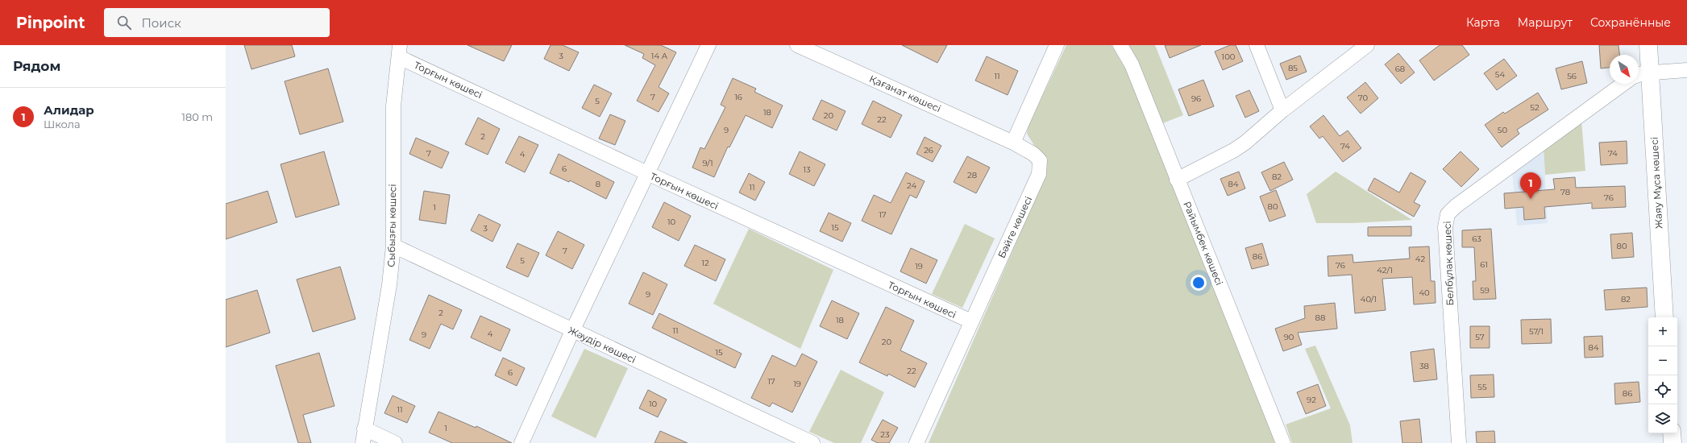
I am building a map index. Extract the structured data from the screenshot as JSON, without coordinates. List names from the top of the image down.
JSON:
{
  "streets": {
    "street": [
      "Торғын көшесі",
      "Қағанат көшесі",
      "Жаяу Мұса көшесі",
      "Сыбызғы көшесі",
      "Бәйге көшесі",
      "Райымбек көшесі",
      "Белбұлақ көшесі",
      "Жәудір көшесі"
    ]
  },
  "crossings": [
    ["Торғын көшесі", "Сыбызғы көшесі"],
    ["Торғын көшесі", "Бәйге көшесі"],
    ["Қағанат көшесі", "Бәйге көшесі"],
    ["Сыбызғы көшесі", "Жәудір көшесі"]
  ],
  "house_numbers": [
    "3",
    "14 А",
    "100",
    "85",
    "68",
    "54",
    "11",
    "56",
    "7",
    "16",
    "70",
    "96",
    "5",
    "52",
    "18",
    "20",
    "22",
    "9",
    "50",
    "2",
    "74",
    "26",
    "7",
    "74",
    "4",
    "9/1",
    "6",
    "13",
    "28",
    "82",
    "8",
    "84",
    "24",
    "11",
    "78",
    "76",
    "80",
    "1",
    "17",
    "10",
    "15",
    "3",
    "63",
    "80",
    "7",
    "86",
    "42",
    "5",
    "12",
    "61",
    "76",
    "19",
    "42/1",
    "59",
    "40",
    "9",
    "40/1",
    "82",
    "2",
    "88",
    "18",
    "11",
    "57/1",
    "4",
    "9",
    "90",
    "57",
    "20",
    "84",
    "15",
    "38",
    "22",
    "6",
    "17",
    "19",
    "55",
    "86",
    "92",
    "10",
    "11",
    "1",
    "23"
  ],
  "north": "bottom right",
  "page": {
    "header": "Pinpoint",
    "search": "Поиск",
    "nav": ["Карта", "Маршрут", "Сохранённые"],
    "heading": "Рядом",
    "list": [
      {
        "mark": "1",
        "name": "Алидар",
        "note": "Школа",
        "value": "180 m"
      }
    ],
    "pins": "1",
    "map_buttons": ["+", "−"]
  }
}
